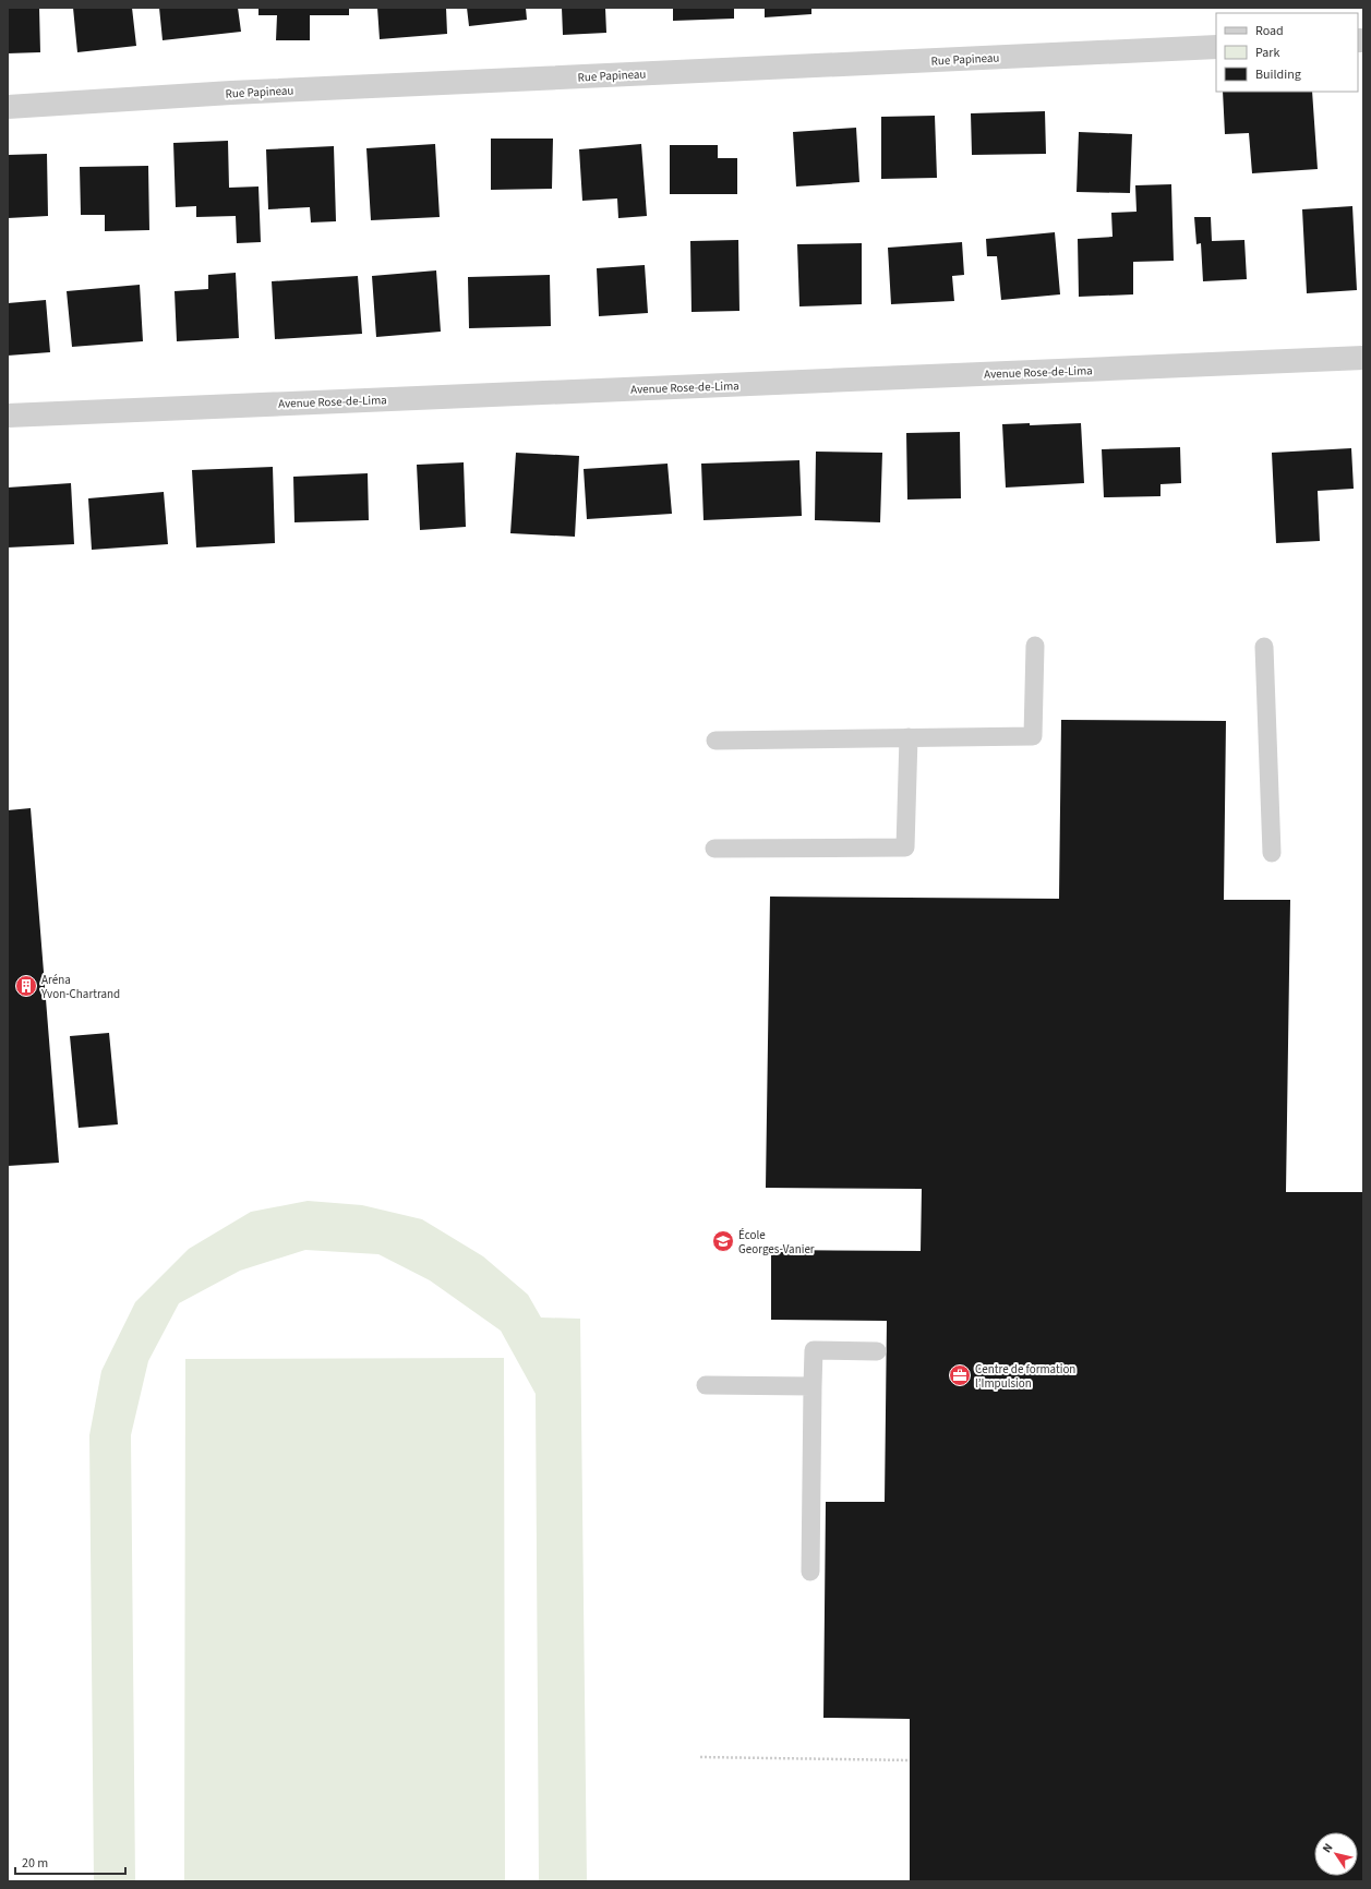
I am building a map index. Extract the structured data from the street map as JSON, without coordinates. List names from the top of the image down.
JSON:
{
  "streets": {
    "street": ["Rue Papineau", "Avenue Rose-de-Lima"]
  },
  "places": {
    "building": ["Aréna Yvon-Chartrand"],
    "school or university": ["École Georges-Vanier"],
    "office": ["Centre de formation l’Impulsion"]
  },
  "legend": ["Road", "Park", "Building"],
  "scale_bar": "20 m",
  "north": "top left"
}
